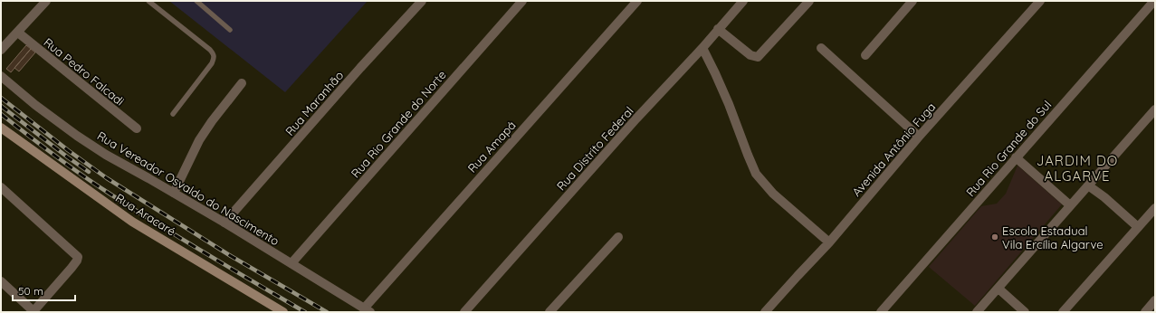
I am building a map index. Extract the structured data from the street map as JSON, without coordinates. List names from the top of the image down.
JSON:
{
  "streets": {
    "main road": ["Rua Aracaré"],
    "street": [
      "Rua Pedro Falcadi",
      "Rua Maranhão",
      "Rua Rio Grande do Norte",
      "Rua Amapá",
      "Rua Distrito Federal",
      "Rua Rio Grande do Sul",
      "Avenida Antônio Fuga",
      "Rua Vereador Osvaldo do Nascimento"
    ]
  },
  "crossings": [
    ["Rua Maranhão", "Rua Vereador Osvaldo do Nascimento"],
    ["Rua Rio Grande do Norte", "Rua Vereador Osvaldo do Nascimento"],
    ["Rua Amapá", "Rua Vereador Osvaldo do Nascimento"]
  ],
  "districts": ["JARDIM DO ALGARVE"],
  "places": ["Escola Estadual Vila Ercília Algarve"],
  "scale_bar": "50 m"
}
